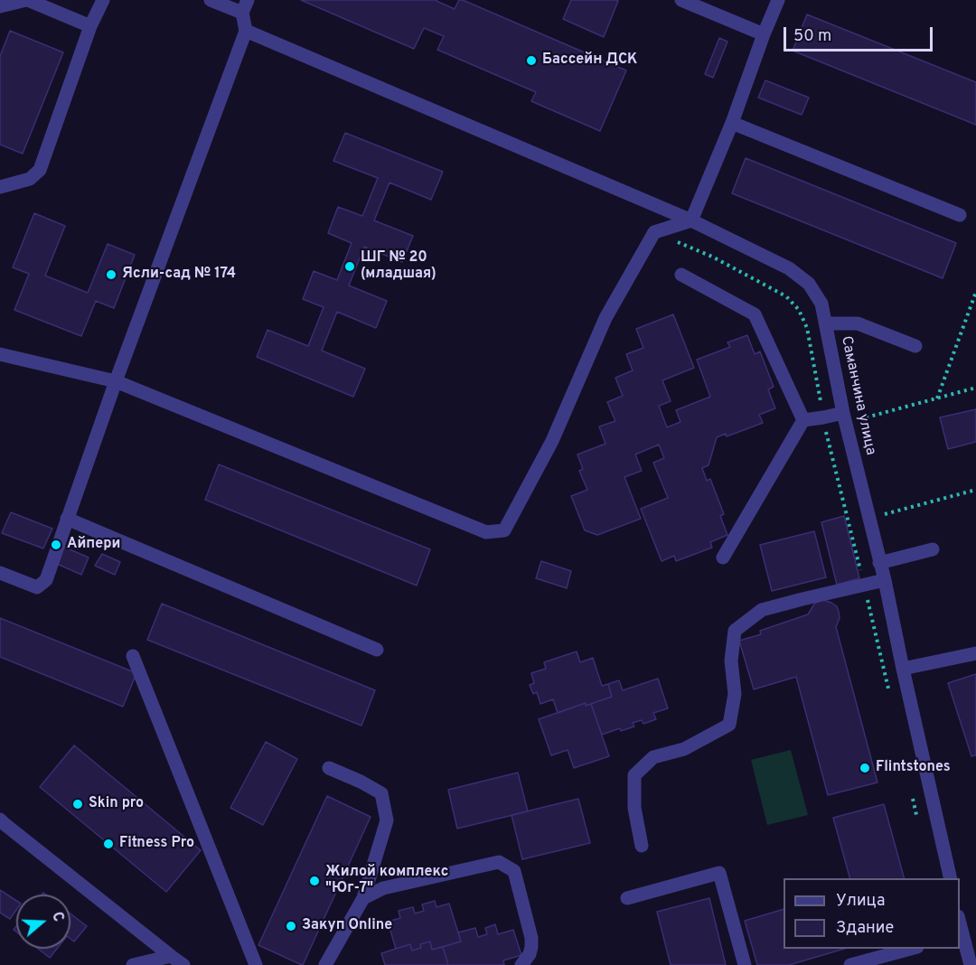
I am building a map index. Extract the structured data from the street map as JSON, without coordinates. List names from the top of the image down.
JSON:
{
  "streets": {
    "street": ["Саманчина улица"]
  },
  "places": [
    "Бассейн ДСК",
    "ШГ № 20 (младшая)",
    "Ясли-сад № 174",
    "Айпери",
    "Flintstones",
    "Skin pro",
    "Fitness Pro",
    "Жилой комплекс \"Юг-7\"",
    "Закуп Online"
  ],
  "legend": ["Улица", "Здание"],
  "scale_bar": "50 m",
  "north": "right"
}
